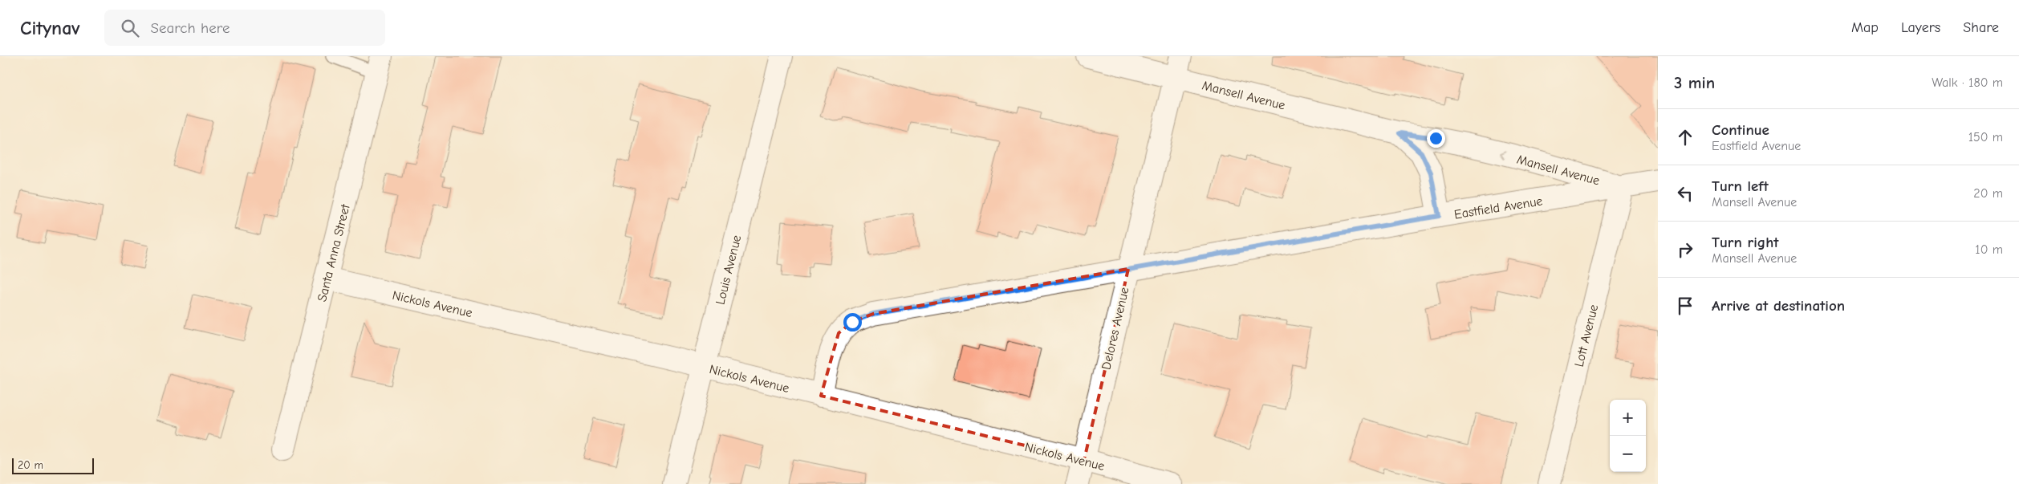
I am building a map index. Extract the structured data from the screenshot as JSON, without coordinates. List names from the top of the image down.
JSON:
{
  "streets": {
    "street": [
      "Mansell Avenue",
      "Eastfield Avenue",
      "Santa Anna Street",
      "Louis Avenue",
      "Nickols Avenue",
      "Delores Avenue",
      "Lott Avenue"
    ]
  },
  "crossings": [
    ["Mansell Avenue", "Eastfield Avenue"],
    ["Mansell Avenue", "Delores Avenue"],
    ["Mansell Avenue", "Lott Avenue"],
    ["Eastfield Avenue", "Nickols Avenue"],
    ["Eastfield Avenue", "Delores Avenue"],
    ["Eastfield Avenue", "Lott Avenue"],
    ["Santa Anna Street", "Nickols Avenue"],
    ["Louis Avenue", "Nickols Avenue"],
    ["Nickols Avenue", "Delores Avenue"]
  ],
  "one_way": ["Mansell Avenue"],
  "scale_bar": "20 m",
  "page": {
    "header": "Citynav",
    "search": "Search here",
    "nav": ["Map", "Layers", "Share"],
    "heading": ["3 min", "Walk · 180 m"],
    "list": [
      ["Continue", "Eastfield Avenue", "150 m"],
      ["Turn left", "Mansell Avenue", "20 m"],
      ["Turn right", "Mansell Avenue", "10 m"],
      "Arrive at destination"
    ],
    "map_buttons": ["+", "−"],
    "scale": "20 m"
  }
}
